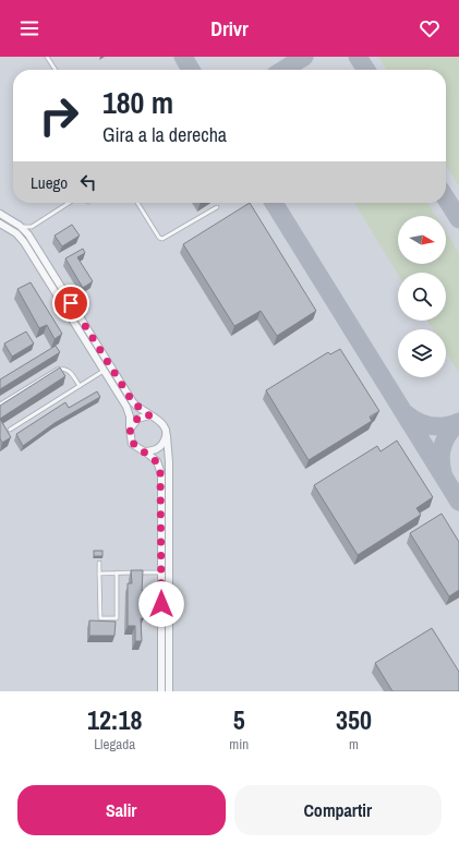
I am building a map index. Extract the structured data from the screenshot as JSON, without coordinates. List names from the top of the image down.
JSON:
{
  "north": "right",
  "page": {
    "header": "Drivr",
    "turn": ["180 m", "Gira a la derecha"],
    "then": "Luego",
    "eta": [
      "12:18",
      "Llegada",
      "5",
      "min",
      "350",
      "m"
    ],
    "buttons": ["Salir", "Compartir"]
  }
}
